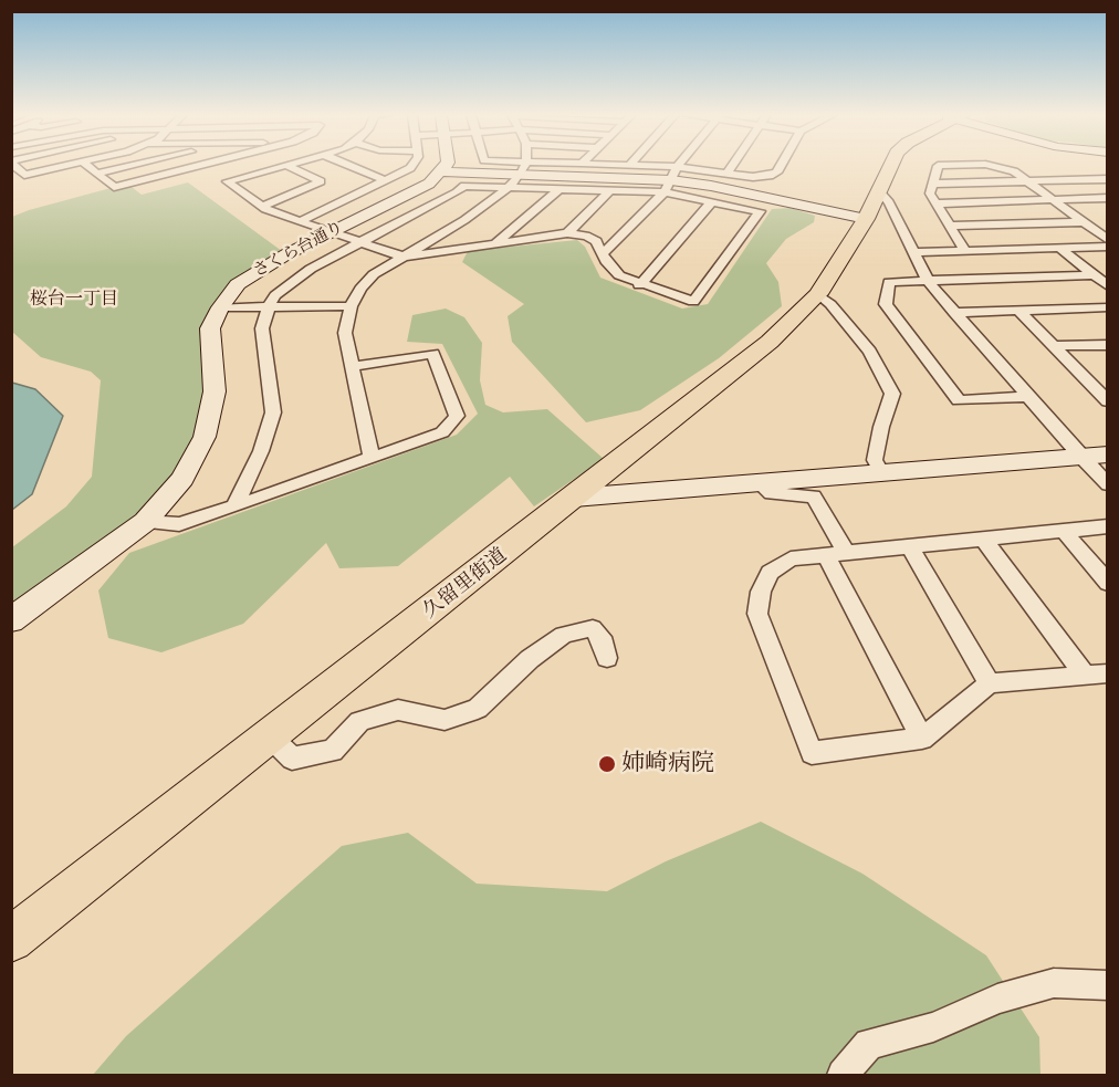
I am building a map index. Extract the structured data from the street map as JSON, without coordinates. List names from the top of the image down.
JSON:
{
  "streets": {
    "main road": ["久留里街道"],
    "street": ["さくら台通り"]
  },
  "districts": ["桜台一丁目"],
  "places": ["姉崎病院"]
}
